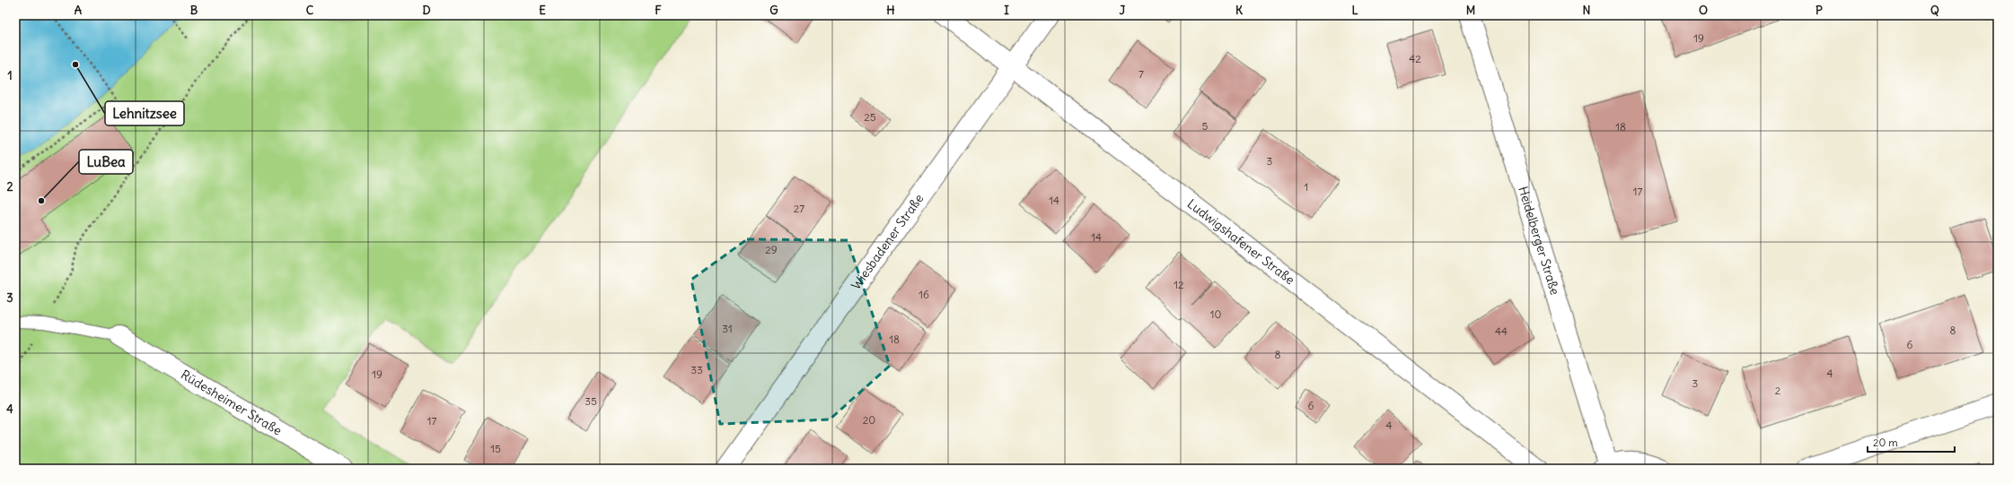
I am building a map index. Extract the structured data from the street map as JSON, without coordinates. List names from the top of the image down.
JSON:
{
  "streets": {
    "street": [
      "Heidelberger Straße",
      "Wiesbadener Straße",
      "Ludwigshafener Straße",
      "Rüdesheimer Straße"
    ]
  },
  "crossings": [
    ["Wiesbadener Straße", "Ludwigshafener Straße"]
  ],
  "places": ["Lehnitzsee", "LuBea"],
  "house_numbers": [
    "19",
    "42",
    "7",
    "25",
    "5",
    "18",
    "3",
    "1",
    "17",
    "14",
    "27",
    "14",
    "29",
    "12",
    "16",
    "10",
    "31",
    "8",
    "44",
    "18",
    "6",
    "8",
    "33",
    "4",
    "19",
    "3",
    "2",
    "35",
    "6",
    "20",
    "17",
    "4",
    "15"
  ],
  "scale_bar": "20 m",
  "grid": {
    "columns": [
      "A",
      "B",
      "C",
      "D",
      "E",
      "F",
      "G",
      "H",
      "I",
      "J",
      "K",
      "L",
      "M",
      "N",
      "O",
      "P",
      "Q"
    ],
    "rows": [
      "1",
      "2",
      "3",
      "4"
    ]
  }
}
